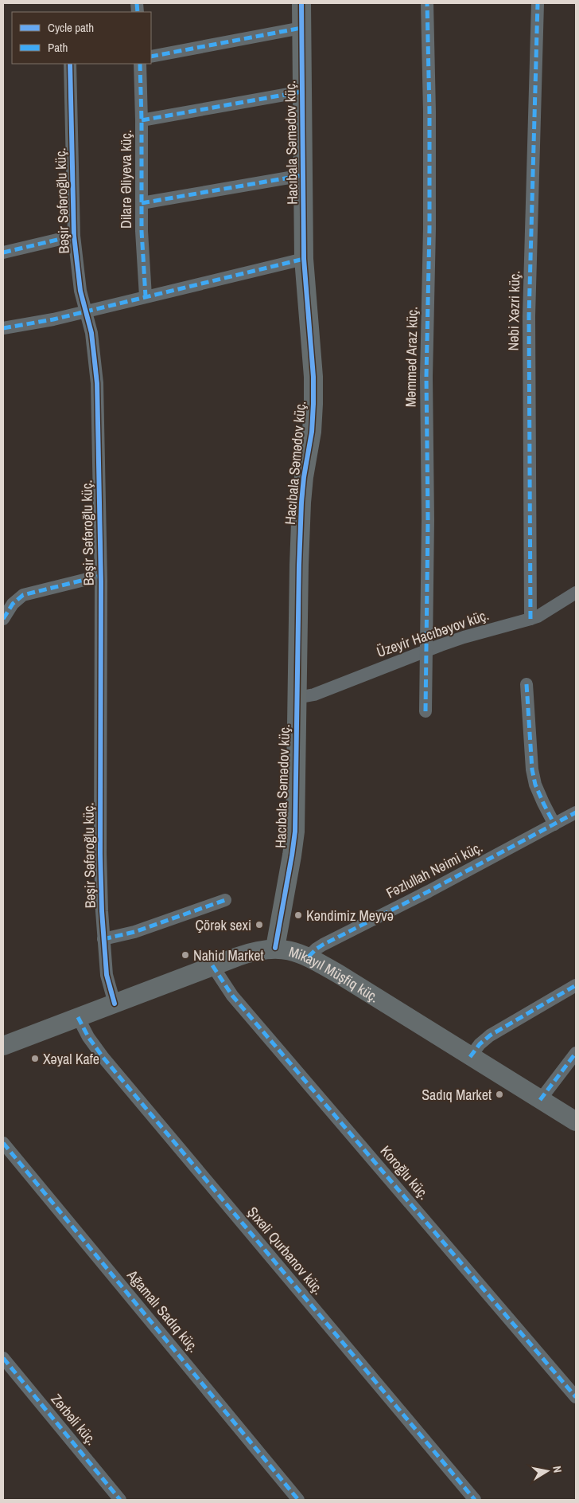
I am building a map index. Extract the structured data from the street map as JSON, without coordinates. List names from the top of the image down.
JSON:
{
  "streets": {
    "street": [
      "Hacıbala Səmədov küç.",
      "Dilarə Əliyeva küç.",
      "Bəşir Səfəroğlu küç.",
      "Nəbi Xəzri küç.",
      "Məmməd Araz küç.",
      "Üzeyir Hacıbəyov küç.",
      "Fəzlullah Nəimi küç.",
      "Mikayıl Müşfiq küç.",
      "Koroğlu küç.",
      "Şıxəli Qurbanov küç.",
      "Ağamalı Sadıq küç.",
      "Zərbəli küç."
    ]
  },
  "crossings": [
    ["Hacıbala Səmədov küç.", "Üzeyir Hacıbəyov küç."],
    ["Hacıbala Səmədov küç.", "Mikayıl Müşfiq küç."],
    ["Bəşir Səfəroğlu küç.", "Mikayıl Müşfiq küç."],
    ["Nəbi Xəzri küç.", "Üzeyir Hacıbəyov küç."],
    ["Məmməd Araz küç.", "Üzeyir Hacıbəyov küç."],
    ["Fəzlullah Nəimi küç.", "Mikayıl Müşfiq küç."],
    ["Mikayıl Müşfiq küç.", "Koroğlu küç."],
    ["Mikayıl Müşfiq küç.", "Şıxəli Qurbanov küç."]
  ],
  "places": [
    "Kəndimiz Meyvə",
    "Çörək sexi",
    "Nahid Market",
    "Xəyal Kafe",
    "Sadıq Market"
  ],
  "legend": ["Cycle path", "Path"],
  "north": "right"
}
